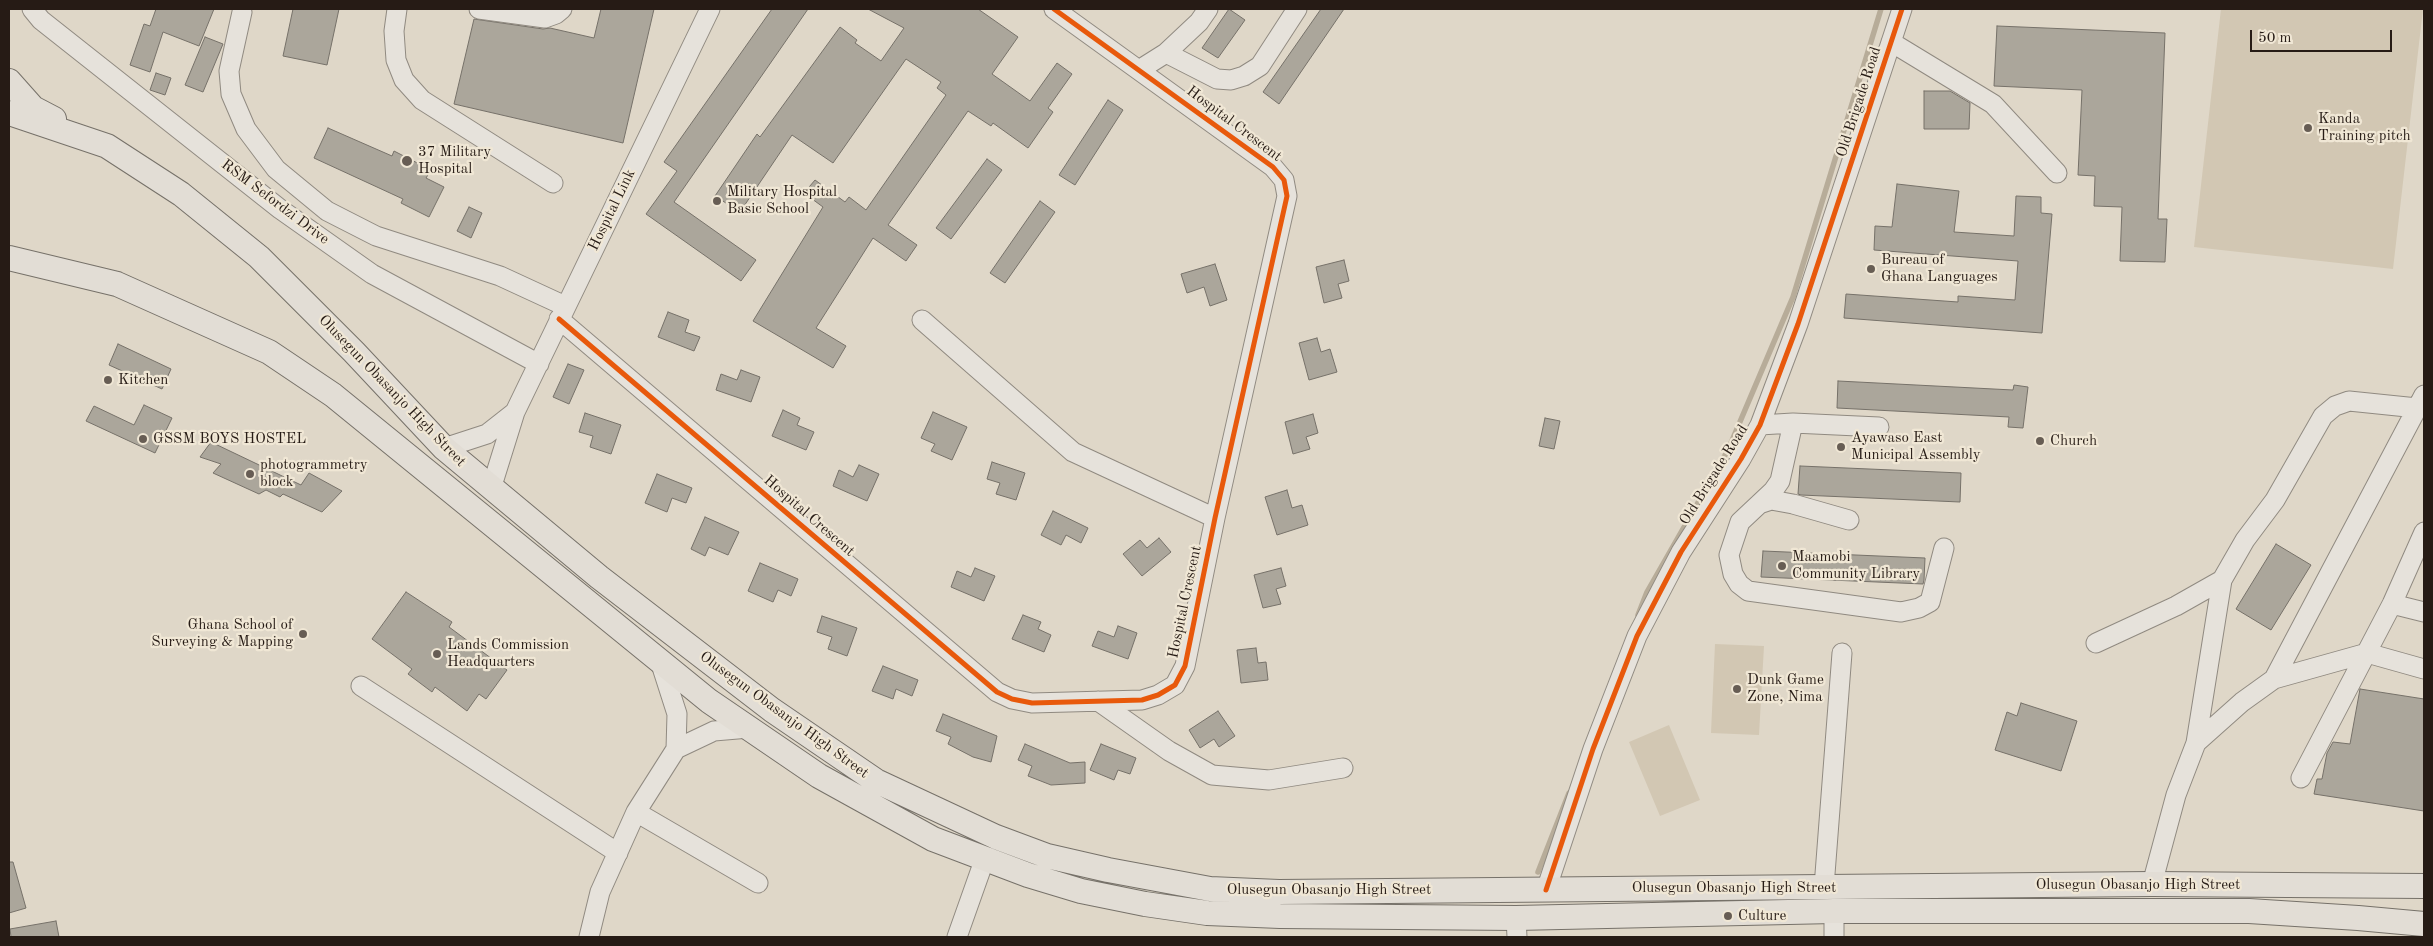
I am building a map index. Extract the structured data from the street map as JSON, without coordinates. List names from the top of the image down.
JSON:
{
  "streets": {
    "main road": ["Olusegun Obasanjo High Street"],
    "street": [
      "Old Brigade Road",
      "Hospital Crescent",
      "RSM Sefordzi Drive",
      "Hospital Link"
    ]
  },
  "crossings": [
    ["Old Brigade Road", "Olusegun Obasanjo High Street"],
    ["Hospital Crescent", "Hospital Link"],
    ["RSM Sefordzi Drive", "Hospital Link"],
    ["Hospital Link", "Olusegun Obasanjo High Street"]
  ],
  "places": [
    "Kanda Training pitch",
    "37 Military Hospital",
    "Military Hospital Basic School",
    "Bureau of Ghana Languages",
    "Kitchen",
    "GSSM BOYS HOSTEL",
    "Church",
    "Ayawaso East Municipal Assembly",
    "photogrammetry block",
    "Maamobi Community Library",
    "Ghana School of Surveying & Mapping",
    "Lands Commission Headquarters",
    "Dunk Game Zone, Nima",
    "Culture"
  ],
  "scale_bar": "50 m"
}
